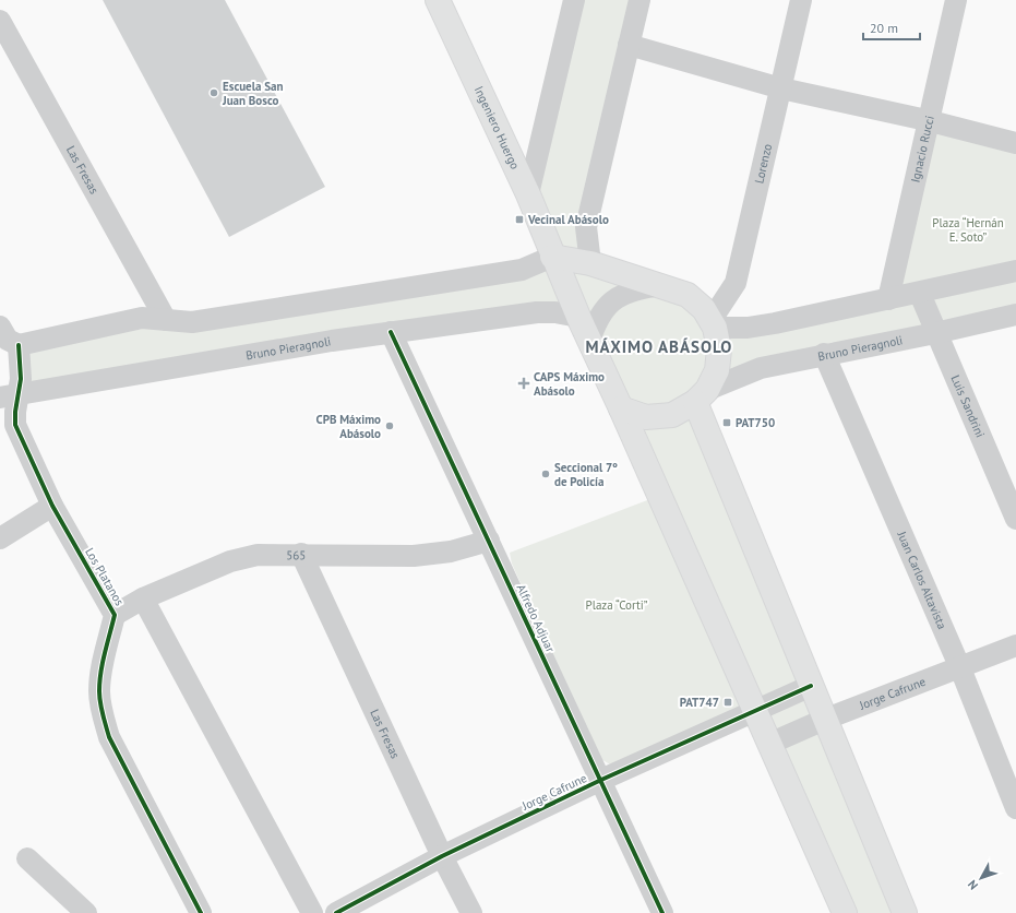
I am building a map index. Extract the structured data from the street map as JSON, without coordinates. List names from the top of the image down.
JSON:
{
  "streets": {
    "main road": ["Ingeniero Huergo"],
    "street": [
      "Ignacio Rucci",
      "Lorenzo",
      "Las Fresas",
      "Bruno Pieragnoli",
      "Luis Sandrini",
      "565",
      "Los Platanos",
      "Juan Carlos Altavista",
      "Alfredo Adjuar",
      "Jorge Cafrune"
    ]
  },
  "crossings": [
    ["Ingeniero Huergo", "Lorenzo"],
    ["Ingeniero Huergo", "Bruno Pieragnoli"],
    ["Lorenzo", "Bruno Pieragnoli"],
    ["Las Fresas", "565"],
    ["Las Fresas", "Jorge Cafrune"],
    ["Bruno Pieragnoli", "Luis Sandrini"],
    ["Bruno Pieragnoli", "Los Platanos"],
    ["Bruno Pieragnoli", "Juan Carlos Altavista"],
    ["Bruno Pieragnoli", "Alfredo Adjuar"],
    ["565", "Los Platanos"],
    ["565", "Alfredo Adjuar"],
    ["Juan Carlos Altavista", "Jorge Cafrune"],
    ["Alfredo Adjuar", "Jorge Cafrune"]
  ],
  "districts": ["MÁXIMO ABÁSOLO"],
  "parks": ["Plaza “Hernán E. Soto”", "Plaza “Corti”"],
  "places": {
    "other": ["Escuela San Juan Bosco", "CPB Máximo Abásolo", "Seccional 7º de Policía"],
    "transit": ["Vecinal Abásolo", "PAT750", "PAT747"],
    "health": ["CAPS Máximo Abásolo"]
  },
  "scale_bar": "20 m",
  "north": "bottom left"
}
